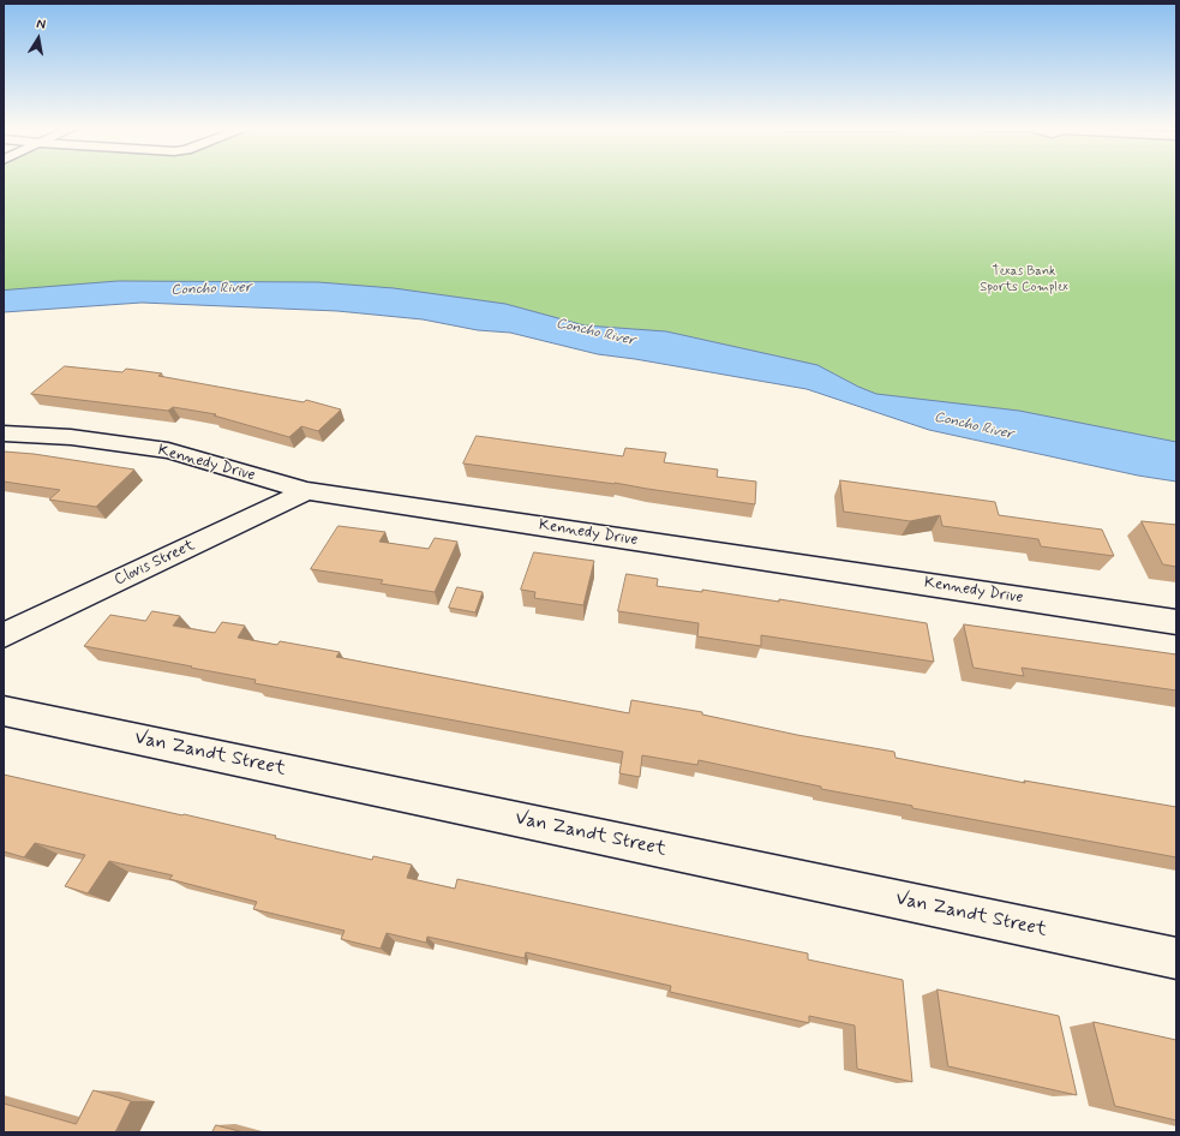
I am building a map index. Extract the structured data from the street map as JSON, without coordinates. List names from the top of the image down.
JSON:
{
  "streets": {
    "street": ["Kennedy Drive", "Clovis Street", "Van Zandt Street"]
  },
  "crossings": [
    ["Kennedy Drive", "Clovis Street"]
  ],
  "water": ["Concho River"],
  "parks": ["Texas Bank Sports Complex"],
  "north": "top"
}
